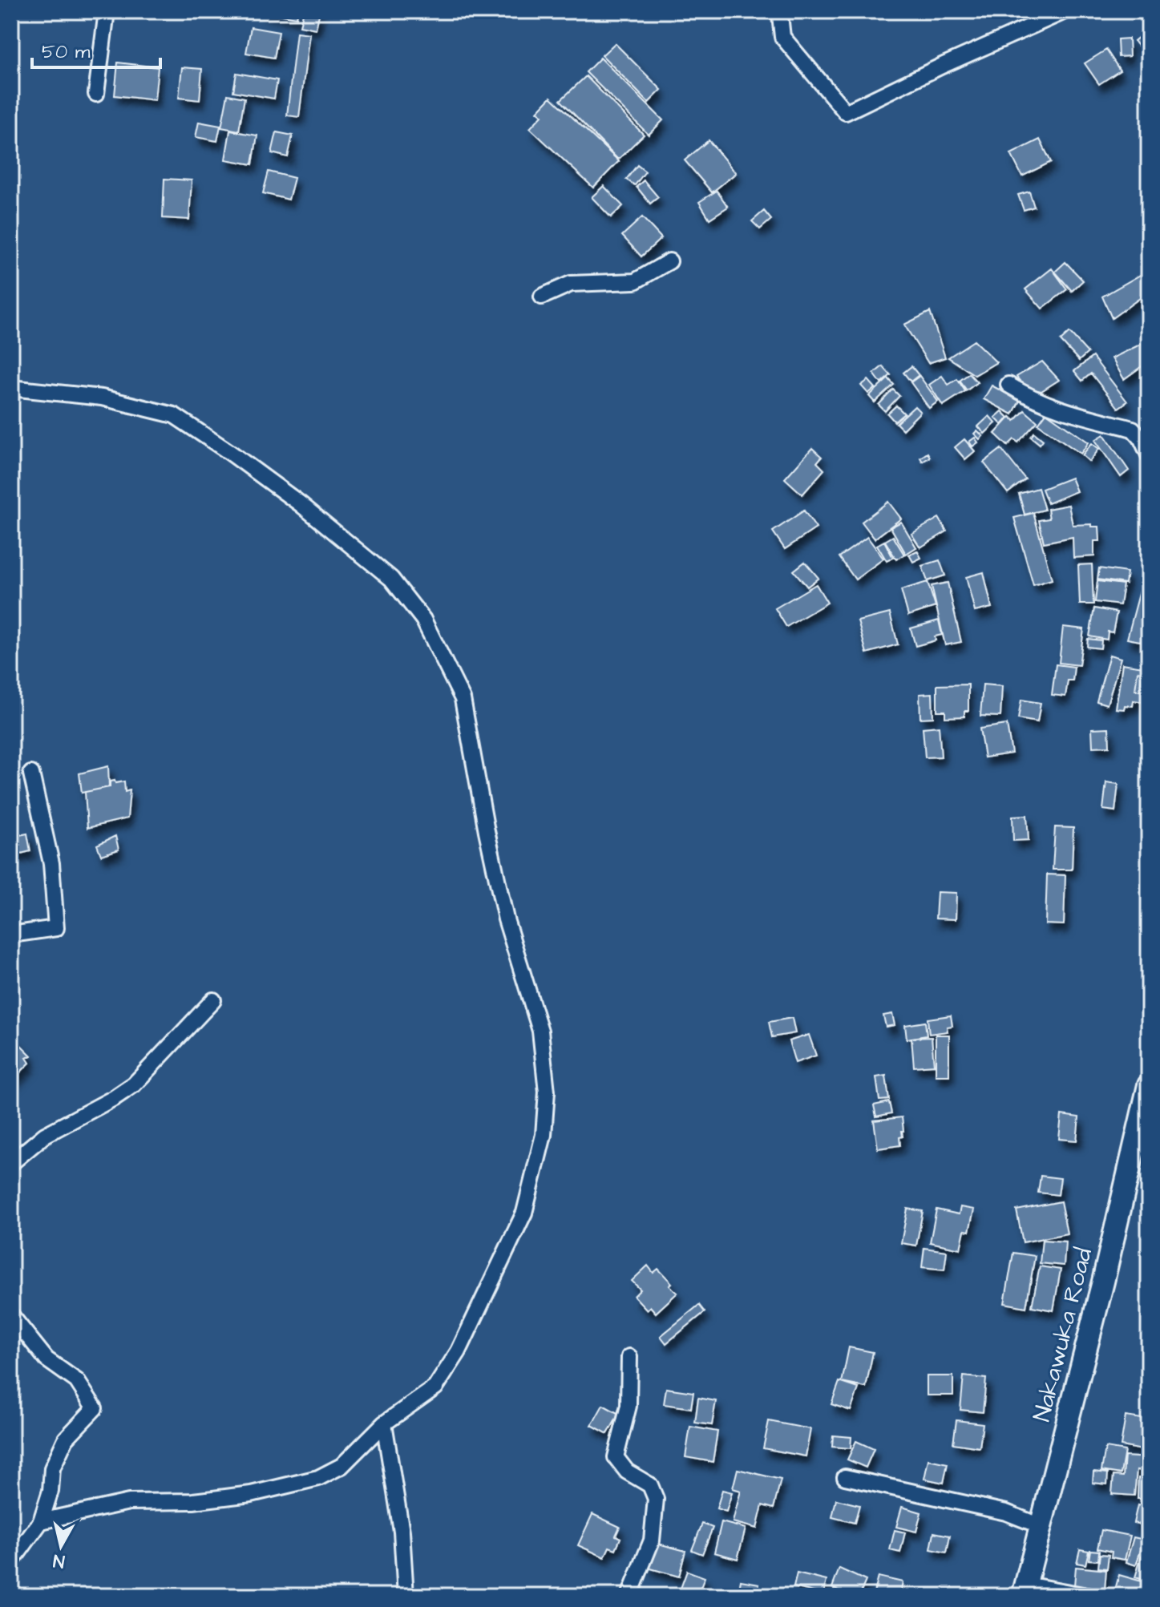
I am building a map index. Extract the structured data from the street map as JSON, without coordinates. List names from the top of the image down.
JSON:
{
  "streets": {
    "main road": ["Nakawuka Road"]
  },
  "scale_bar": "50 m",
  "north": "bottom"
}
